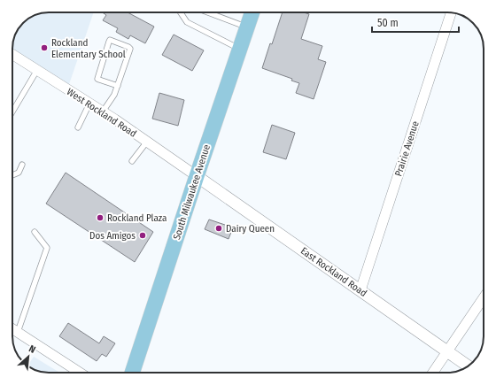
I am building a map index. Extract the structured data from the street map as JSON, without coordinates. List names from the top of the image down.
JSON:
{
  "streets": {
    "main road": ["South Milwaukee Avenue"],
    "street": ["West Rockland Road", "Prairie Avenue", "East Rockland Road"]
  },
  "crossings": [
    ["West Rockland Road", "South Milwaukee Avenue"],
    ["West Rockland Road", "East Rockland Road"],
    ["Prairie Avenue", "East Rockland Road"],
    ["South Milwaukee Avenue", "East Rockland Road"]
  ],
  "places": [
    "Rockland Elementary School",
    "Rockland Plaza",
    "Dairy Queen",
    "Dos Amigos"
  ],
  "scale_bar": "50 m",
  "north": "top right"
}
